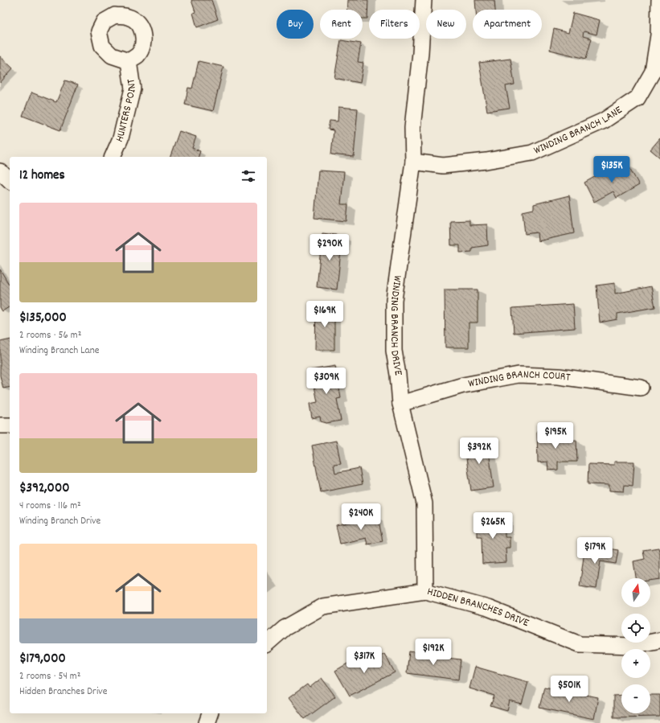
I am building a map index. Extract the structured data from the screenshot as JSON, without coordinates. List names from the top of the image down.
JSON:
{
  "streets": {
    "street": [
      "HUNTERS POINT",
      "WINDING BRANCH LANE",
      "WINDING BRANCH DRIVE",
      "WINDING BRANCH COURT",
      "HIDDEN BRANCHES DRIVE"
    ]
  },
  "crossings": [
    ["WINDING BRANCH LANE", "WINDING BRANCH DRIVE"],
    ["WINDING BRANCH DRIVE", "WINDING BRANCH COURT"],
    ["WINDING BRANCH DRIVE", "HIDDEN BRANCHES DRIVE"]
  ],
  "north": "top",
  "page": {
    "chip": [
      "Buy",
      "Rent",
      "Filters",
      "New",
      "Apartment"
    ],
    "price": [
      "$135K",
      "$290K",
      "$169K",
      "$309K",
      "$195K",
      "$392K",
      "$240K",
      "$265K",
      "$179K",
      "$192K",
      "$317K",
      "$501K"
    ],
    "heading": "12 homes",
    "list": [
      {
        "name": "$135,000",
        "note": "2 rooms · 56 m² · Winding Branch Lane"
      },
      {
        "name": "$392,000",
        "note": "4 rooms · 116 m² · Winding Branch Drive"
      },
      {
        "name": "$179,000",
        "note": "2 rooms · 54 m² · Hidden Branches Drive"
      }
    ],
    "map_buttons": ["+", "−"]
  }
}
